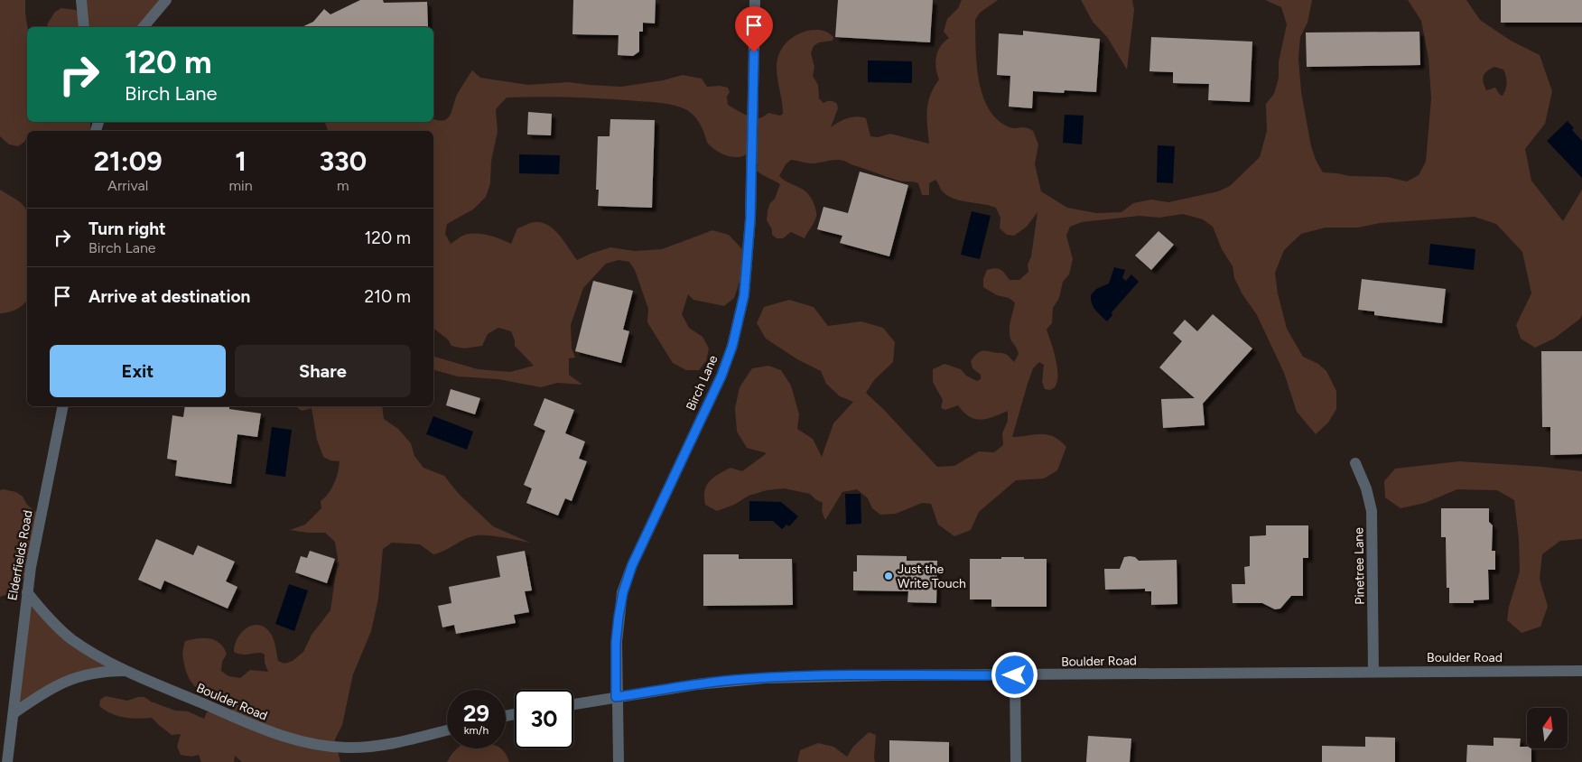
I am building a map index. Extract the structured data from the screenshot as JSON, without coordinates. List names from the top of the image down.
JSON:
{
  "streets": {
    "street": [
      "Birch Lane",
      "Elderfields Road",
      "Pinetree Lane",
      "Boulder Road"
    ]
  },
  "crossings": [
    ["Birch Lane", "Boulder Road"],
    ["Elderfields Road", "Boulder Road"],
    ["Pinetree Lane", "Boulder Road"]
  ],
  "places": ["Just the Write Touch"],
  "north": "top",
  "page": {
    "turn": ["120 m", "Birch Lane"],
    "eta": [
      "21:09",
      "Arrival",
      "1",
      "min",
      "330",
      "m"
    ],
    "list": [
      {
        "name": "Turn right",
        "note": "Birch Lane",
        "value": "120 m"
      },
      {
        "name": "Arrive at destination",
        "value": "210 m"
      }
    ],
    "buttons": ["Exit", "Share"],
    "speed": "29 km/h",
    "limit": "30"
  }
}
